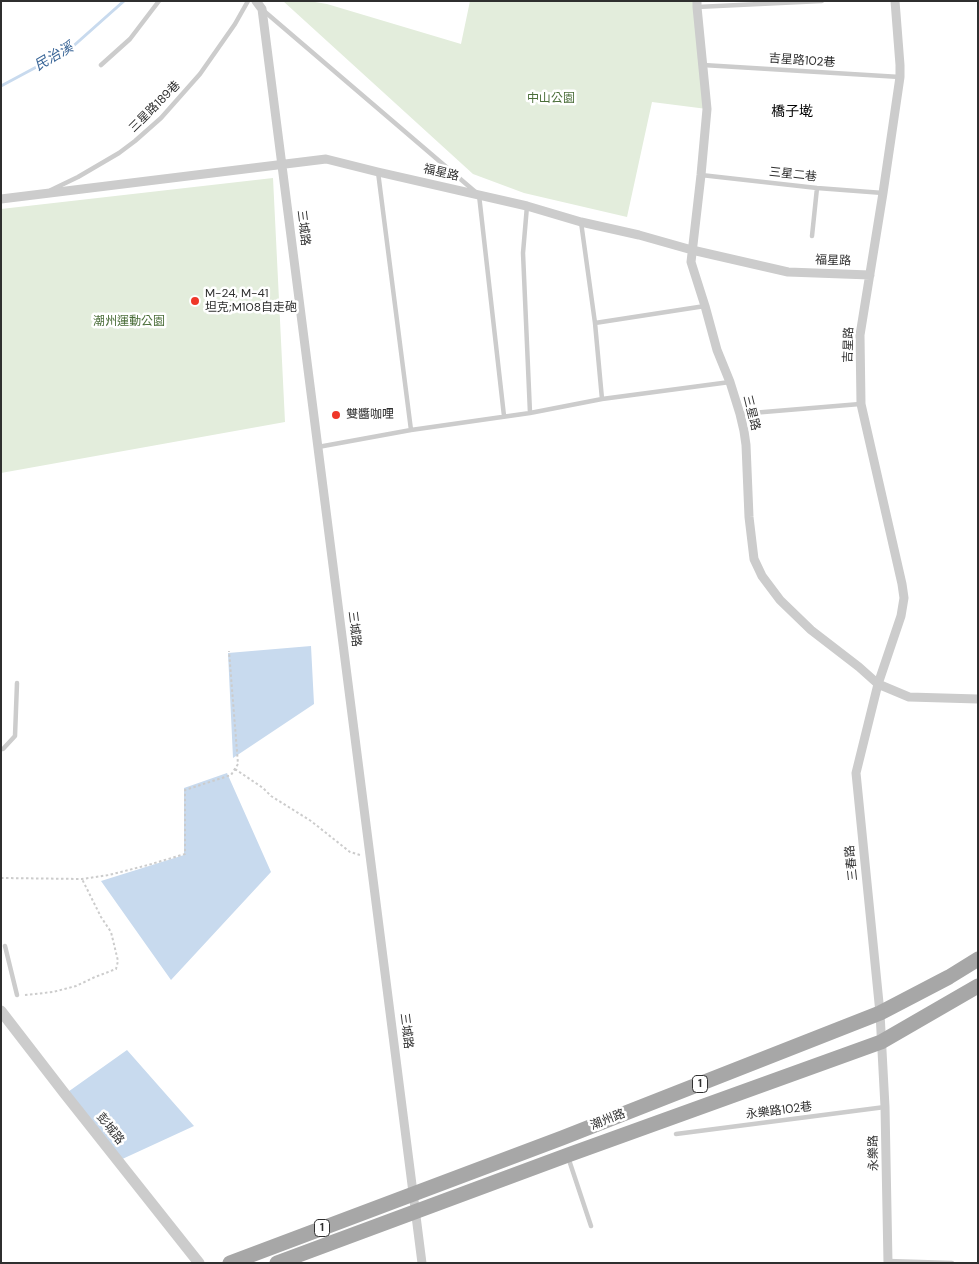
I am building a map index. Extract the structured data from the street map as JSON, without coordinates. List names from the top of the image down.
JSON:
{
  "streets": {
    "main road": ["1", "潮州路"],
    "street": [
      "福星路",
      "三城路",
      "吉星路",
      "三星路",
      "三春路",
      "彭城路",
      "永樂路"
    ],
    "lane": [
      "吉星路102巷",
      "三星路189巷",
      "三星二巷",
      "永樂路102巷"
    ]
  },
  "crossings": [
    ["吉星路102巷", "吉星路"],
    ["吉星路102巷", "三星路"],
    ["三星路189巷", "福星路"],
    ["福星路", "三城路"],
    ["福星路", "吉星路"],
    ["福星路", "三星路"],
    ["三星二巷", "吉星路"],
    ["三星二巷", "三星路"],
    ["三城路", "潮州路"],
    ["吉星路", "三星路"],
    ["吉星路", "三春路"],
    ["三星路", "三春路"],
    ["三春路", "潮州路"],
    ["三春路", "永樂路"],
    ["永樂路102巷", "永樂路"],
    ["潮州路", "永樂路"]
  ],
  "districts": ["橋子墘"],
  "water": ["民治溪"],
  "parks": ["中山公園", "潮州運動公園"],
  "places": ["M-24, M-41 坦克;M108自走砲", "雙醬咖哩"]
}
